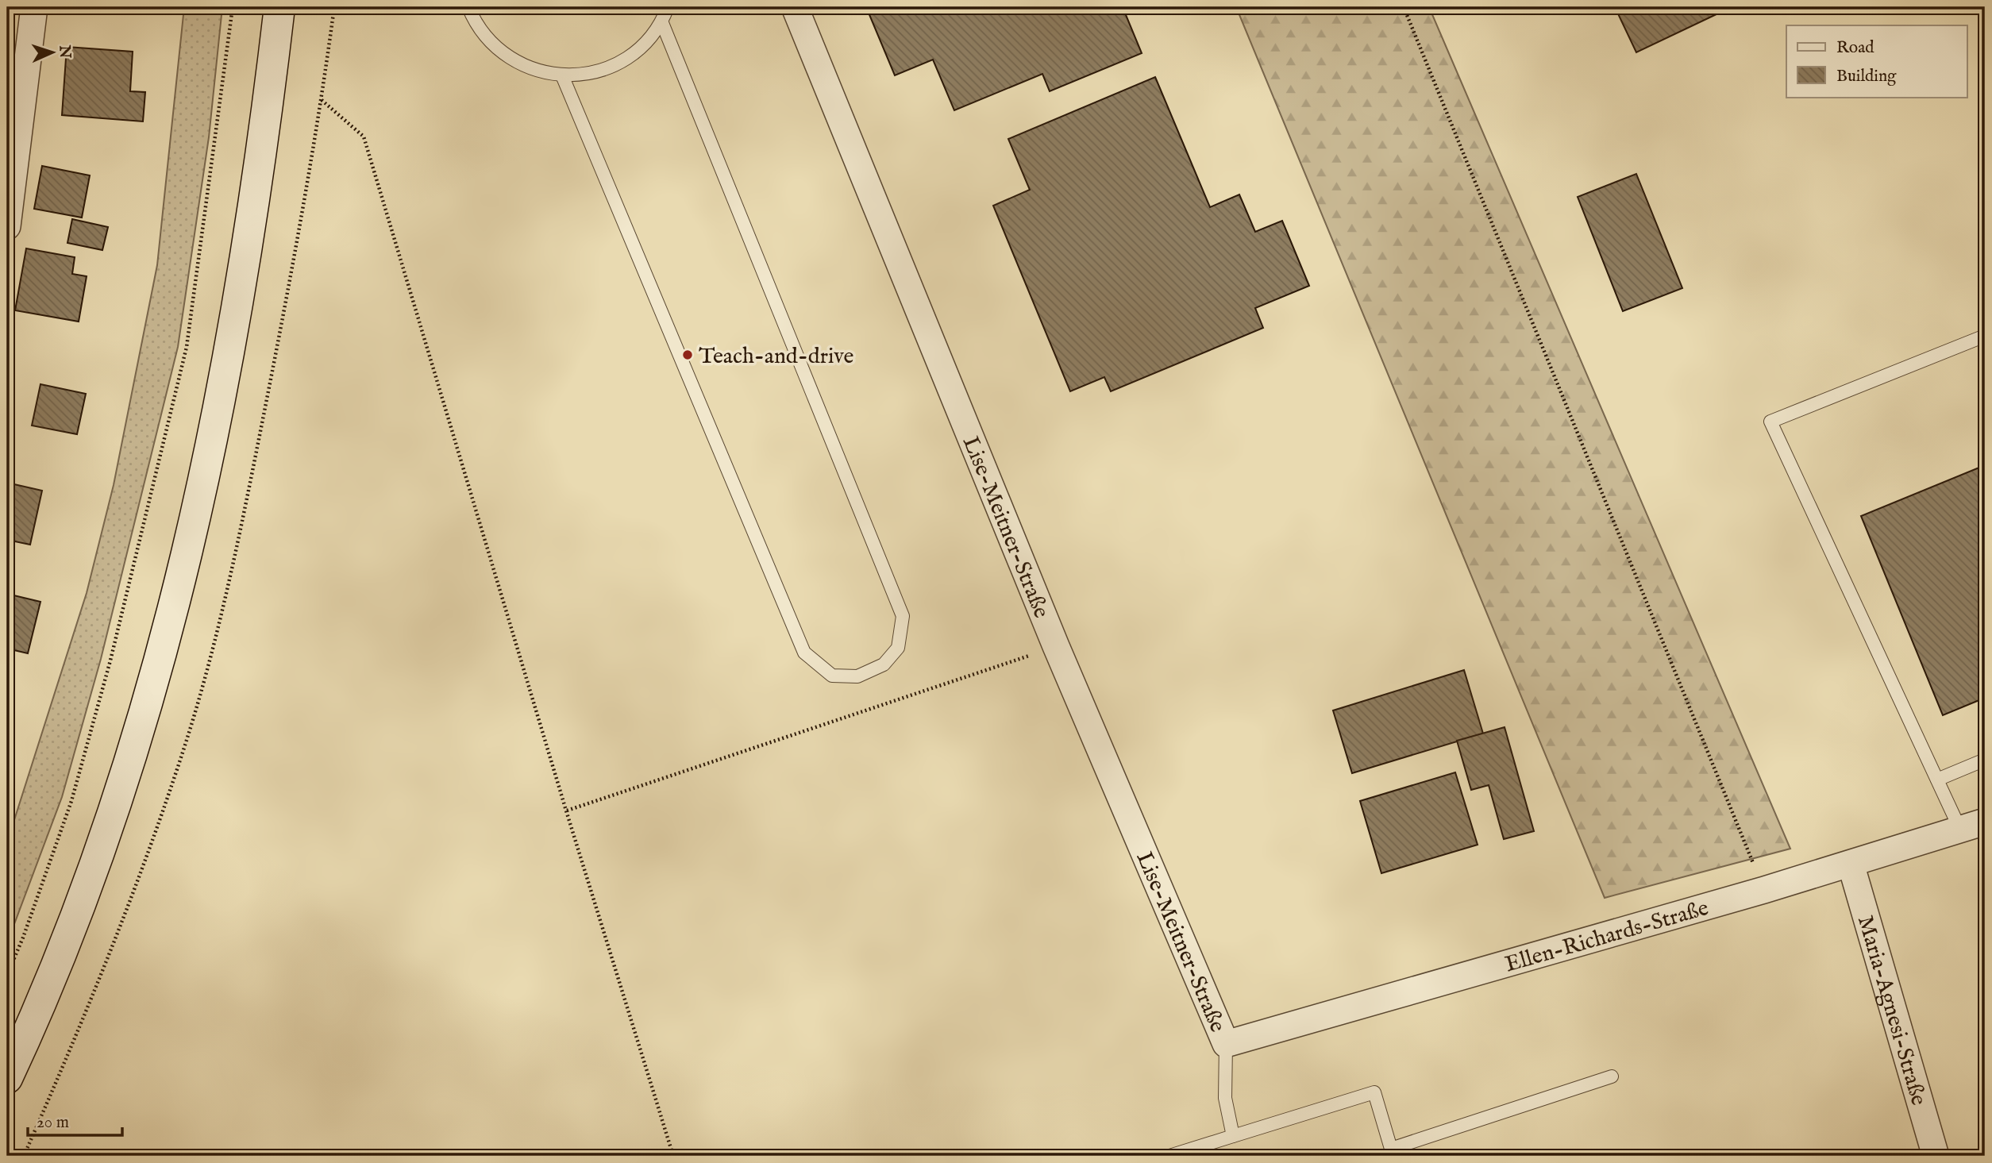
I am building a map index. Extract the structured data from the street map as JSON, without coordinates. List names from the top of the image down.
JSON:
{
  "streets": {
    "street": ["Lise-Meitner-Straße", "Ellen-Richards-Straße", "Maria-Agnesi-Straße"]
  },
  "crossings": [
    ["Lise-Meitner-Straße", "Ellen-Richards-Straße"],
    ["Ellen-Richards-Straße", "Maria-Agnesi-Straße"]
  ],
  "places": ["Teach-and-drive"],
  "legend": ["Road", "Building"],
  "scale_bar": "20 m",
  "north": "right"
}
